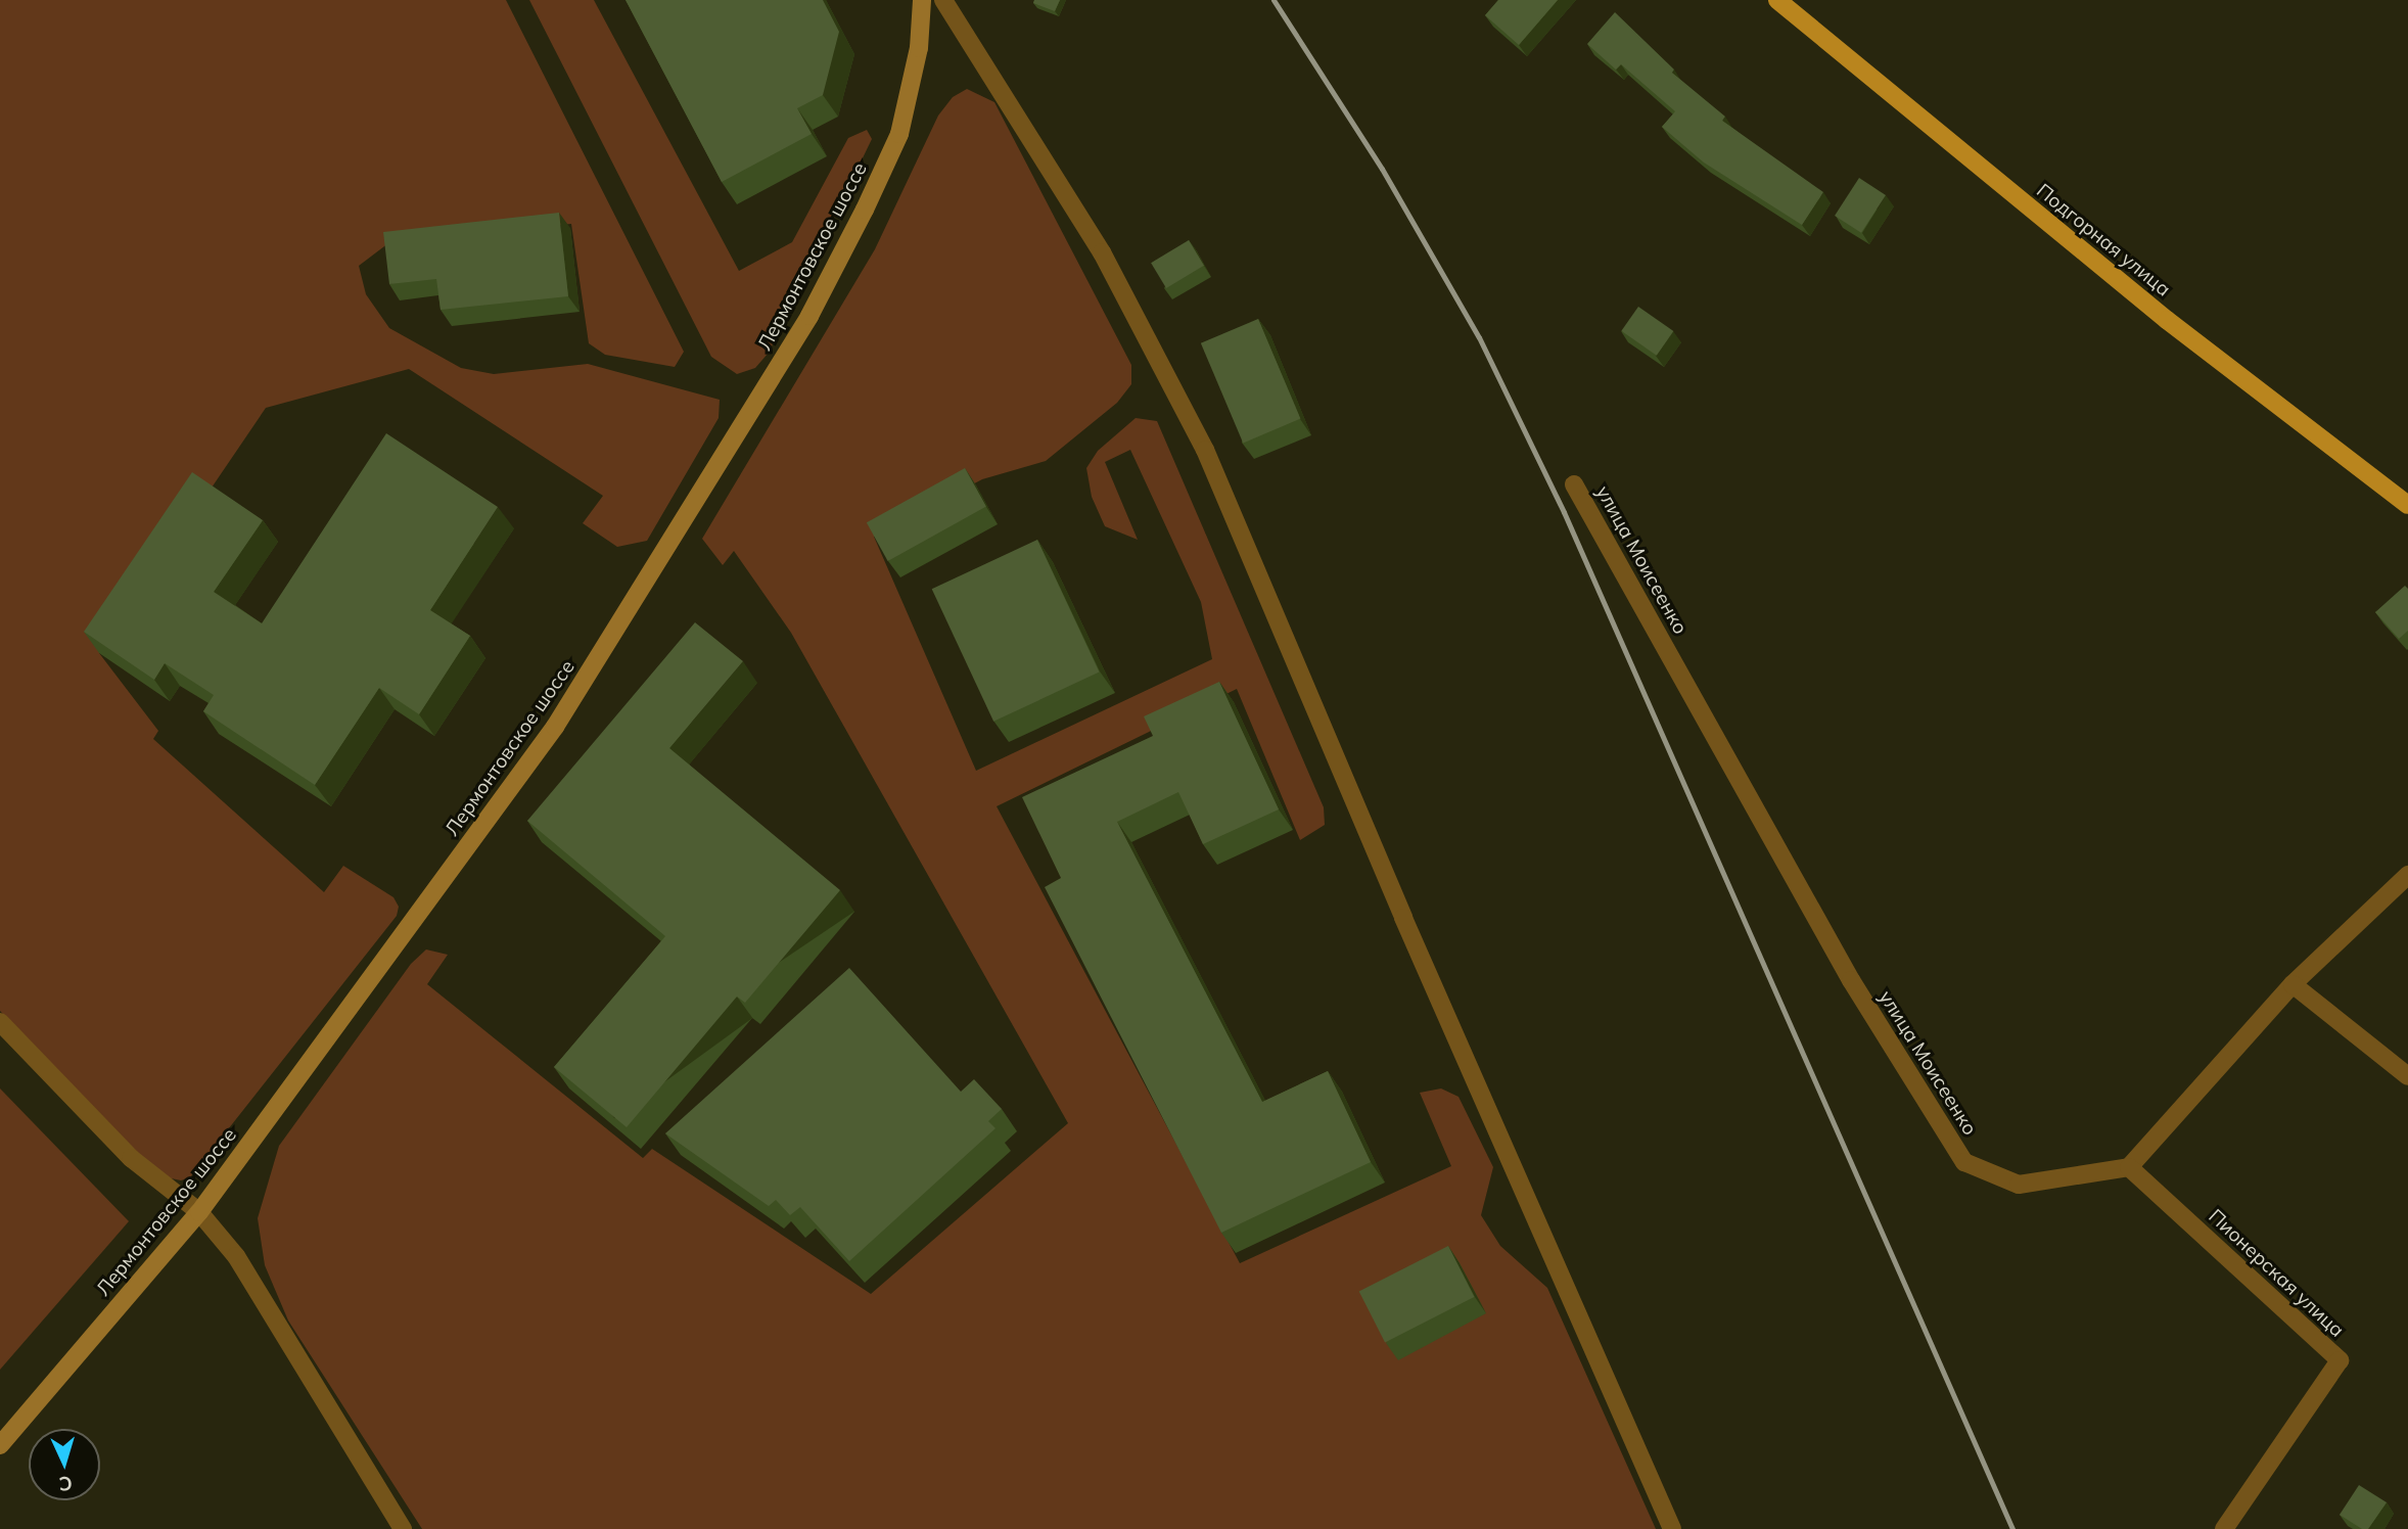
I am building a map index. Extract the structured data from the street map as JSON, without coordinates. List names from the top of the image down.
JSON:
{
  "streets": {
    "main road": ["Подгорная улица"],
    "street": ["Лермонтовское шоссе", "улица Моисеенко", "Пионерская улица"]
  },
  "crossings": [
    ["улица Моисеенко", "Пионерская улица"]
  ],
  "north": "bottom"
}
